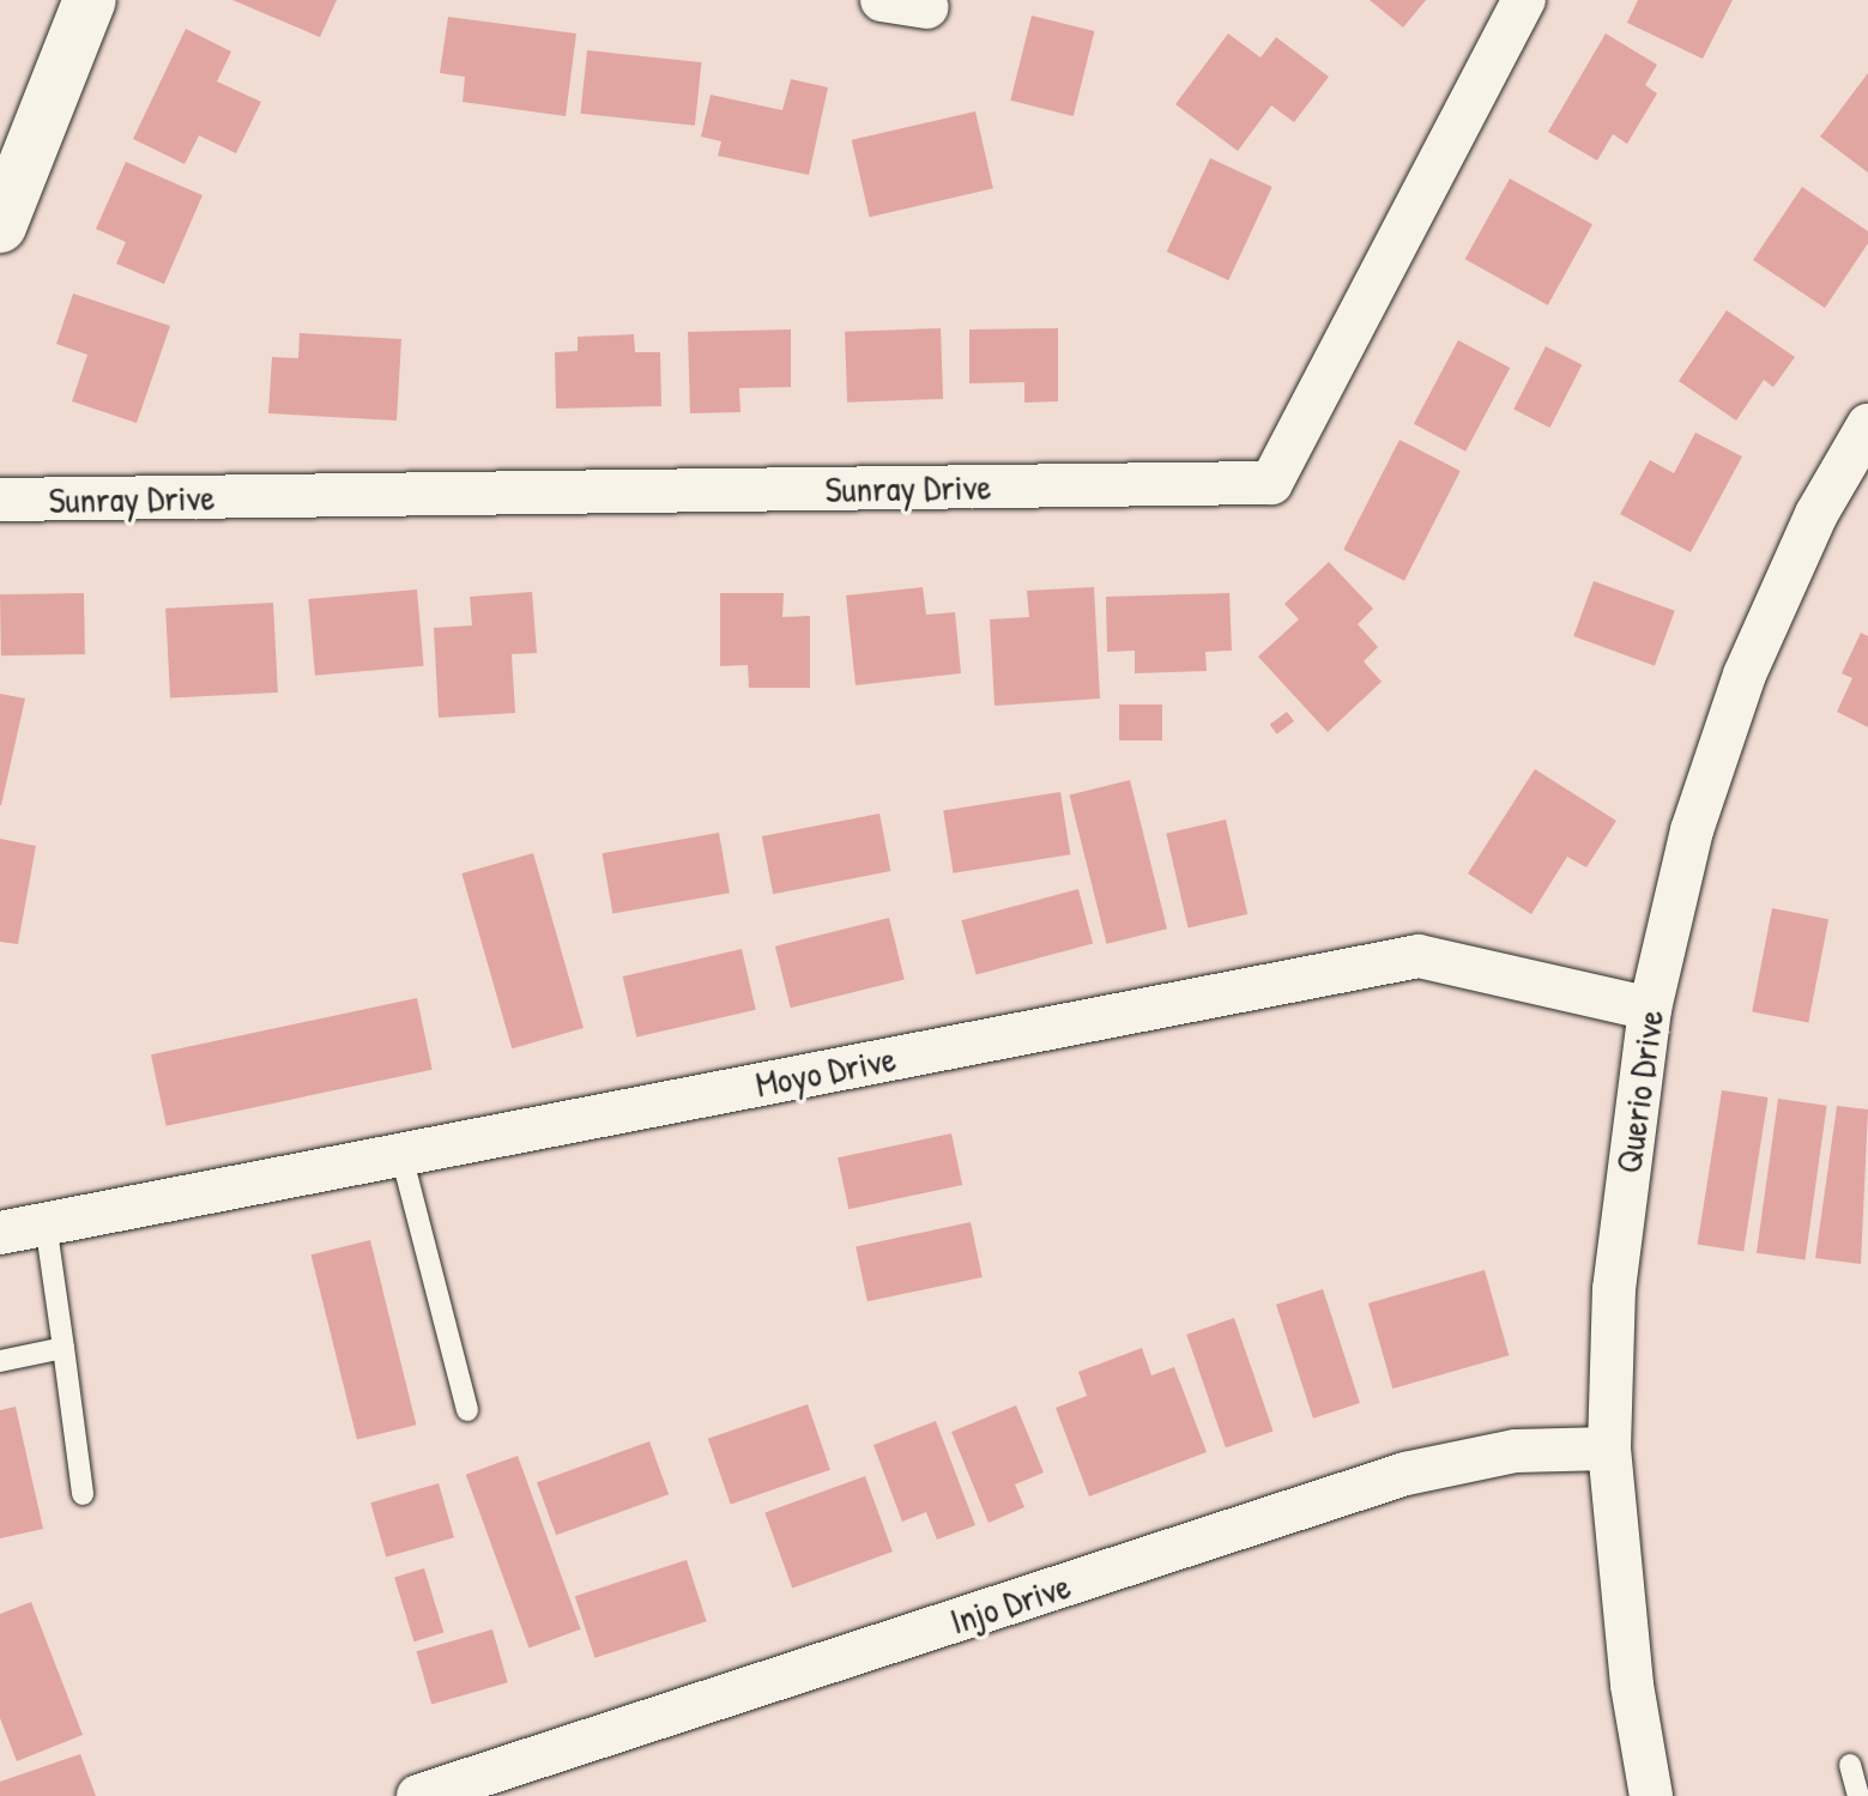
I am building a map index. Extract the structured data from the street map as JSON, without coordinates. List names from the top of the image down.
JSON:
{
  "streets": {
    "street": [
      "Sunray Drive",
      "Moyo Drive",
      "Querio Drive",
      "Injo Drive"
    ]
  },
  "crossings": [
    ["Moyo Drive", "Querio Drive"],
    ["Querio Drive", "Injo Drive"]
  ]
}
